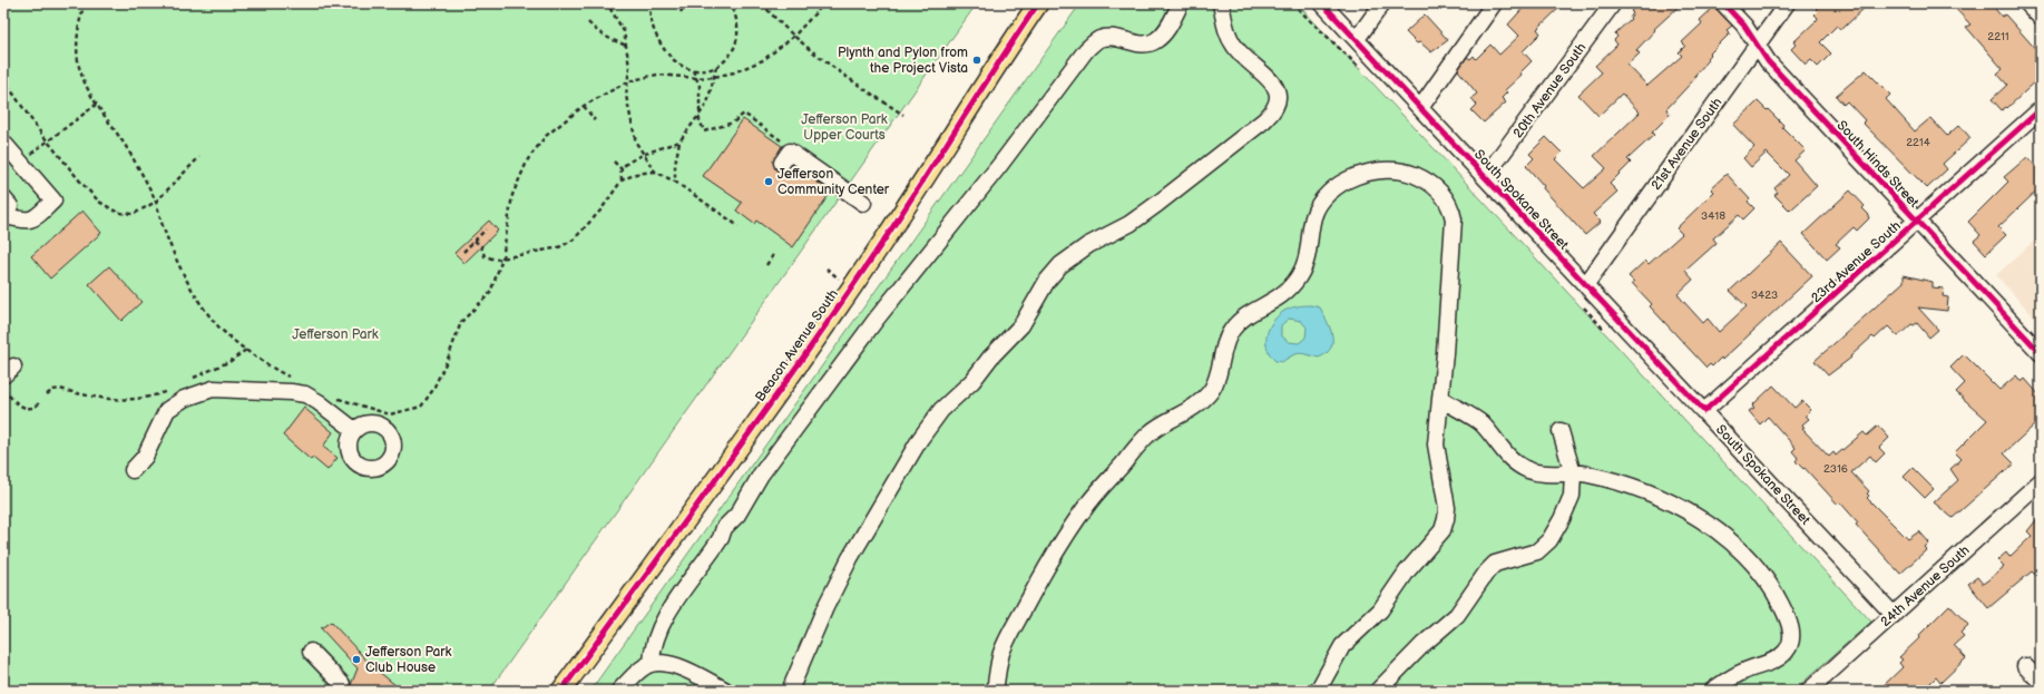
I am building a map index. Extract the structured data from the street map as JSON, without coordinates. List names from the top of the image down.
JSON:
{
  "streets": {
    "main road": ["Beacon Avenue South"],
    "street": [
      "20th Avenue South",
      "21st Avenue South",
      "South Hinds Street",
      "South Spokane Street",
      "23rd Avenue South",
      "24th Avenue South"
    ]
  },
  "crossings": [
    ["20th Avenue South", "South Spokane Street"],
    ["21st Avenue South", "South Hinds Street"],
    ["21st Avenue South", "South Spokane Street"],
    ["South Hinds Street", "23rd Avenue South"],
    ["South Spokane Street", "23rd Avenue South"],
    ["South Spokane Street", "24th Avenue South"]
  ],
  "parks": ["Jefferson Park Upper Courts", "Jefferson Park"],
  "places": ["Plynth and Pylon from the Project Vista", "Jefferson Community Center", "Jefferson Park Club House"],
  "house_numbers": [
    "2211",
    "2214",
    "3418",
    "3423",
    "2316"
  ]
}
